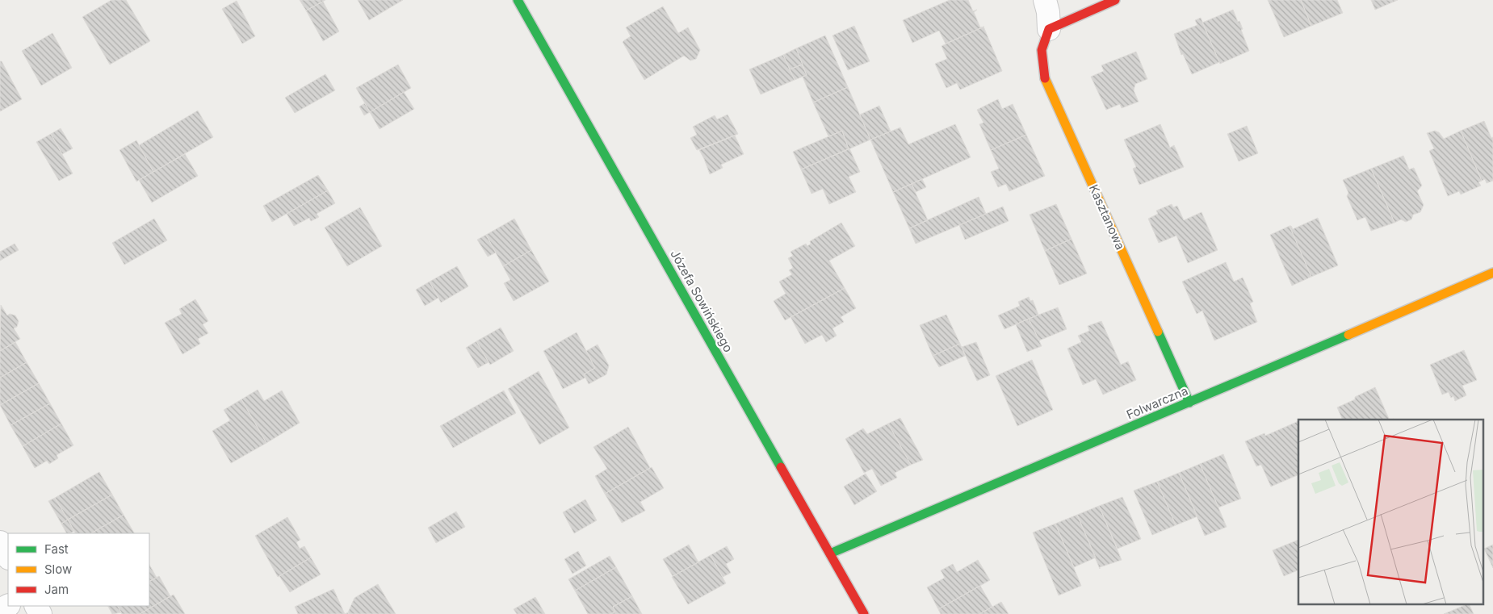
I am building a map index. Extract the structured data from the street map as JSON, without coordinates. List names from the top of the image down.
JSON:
{
  "streets": {
    "street": ["Kasztanowa", "Józefa Sowińskiego", "Folwarczna"]
  },
  "crossings": [
    ["Kasztanowa", "Folwarczna"],
    ["Józefa Sowińskiego", "Folwarczna"]
  ],
  "legend": ["Fast", "Slow", "Jam"]
}
